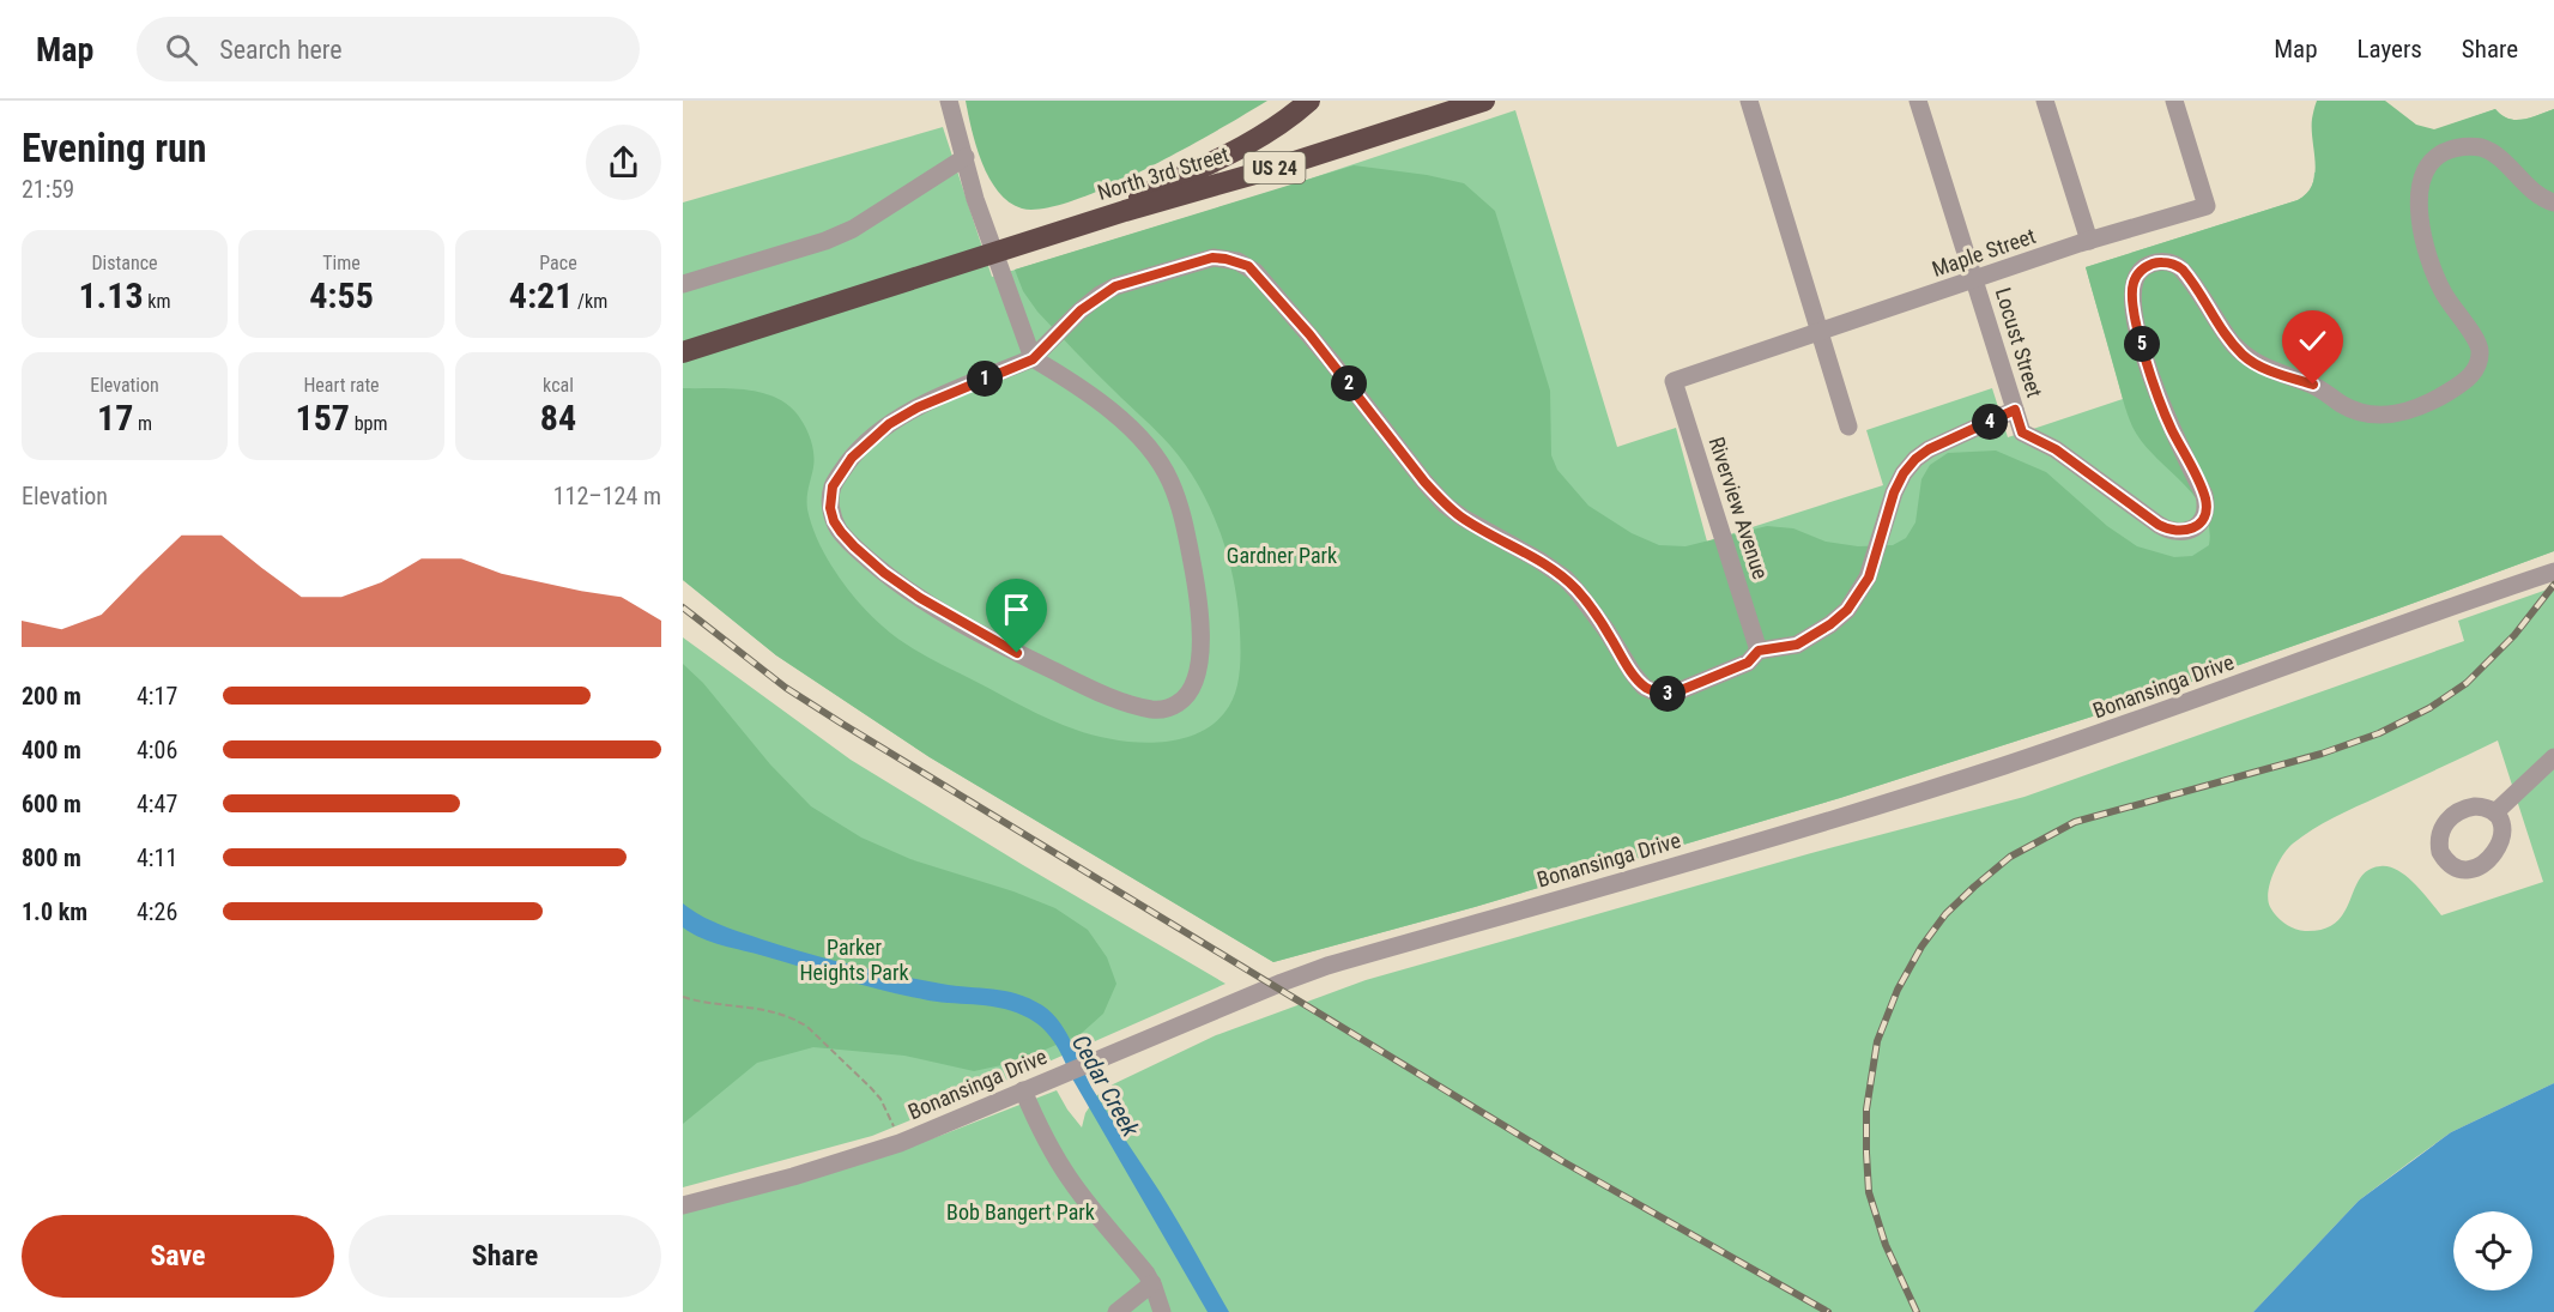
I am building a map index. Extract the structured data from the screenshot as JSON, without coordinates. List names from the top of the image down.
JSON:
{
  "streets": {
    "highway": ["US 24", "North 3rd Street"],
    "street": [
      "Maple Street",
      "Locust Street",
      "Riverview Avenue",
      "Bonansinga Drive"
    ]
  },
  "crossings": [
    ["US 24", "North 3rd Street"],
    ["Maple Street", "Locust Street"],
    ["Maple Street", "Riverview Avenue"]
  ],
  "water": ["Cedar Creek"],
  "parks": ["Gardner Park", "Parker Heights Park", "Bob Bangert Park"],
  "page": {
    "header": "Map",
    "search": "Search here",
    "nav": ["Map", "Layers", "Share"],
    "heading": ["Evening run", "21:59"],
    "stats": [
      ["Distance", "1.13 km"],
      ["Time", "4:55"],
      ["Pace", "4:21 /km"],
      ["Elevation", "17 m"],
      ["Heart rate", "157 bpm"],
      ["kcal", "84"]
    ],
    "pins": [
      "5",
      "1",
      "2",
      "4",
      "3"
    ],
    "chart": ["Elevation", "112–124 m"],
    "list": [
      {
        "name": "200 m",
        "note": "4:17"
      },
      {
        "name": "400 m",
        "note": "4:06"
      },
      {
        "name": "600 m",
        "note": "4:47"
      },
      {
        "name": "800 m",
        "note": "4:11"
      },
      {
        "name": "1.0 km",
        "note": "4:26"
      }
    ],
    "buttons": ["Save", "Share"]
  }
}
